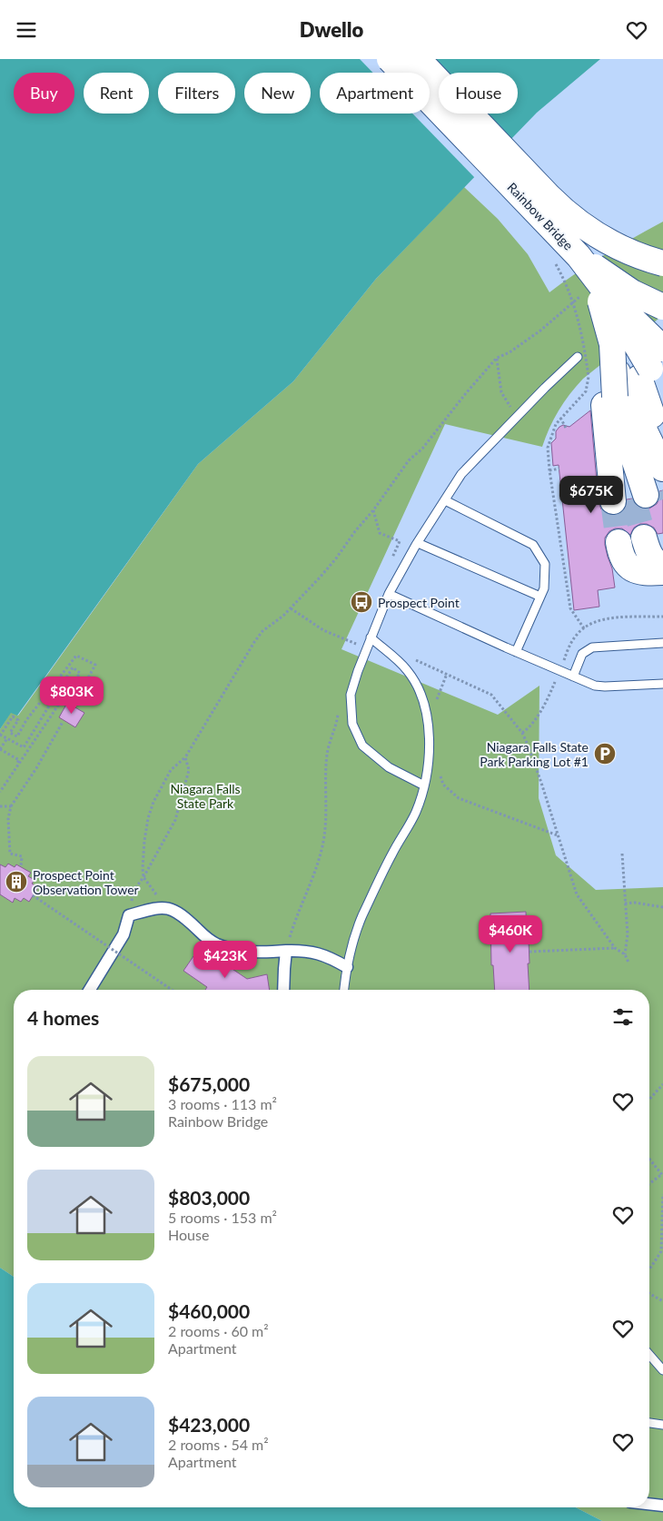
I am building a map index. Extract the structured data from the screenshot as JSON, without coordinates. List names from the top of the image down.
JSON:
{
  "streets": {
    "highway": ["Rainbow Bridge"]
  },
  "parks": ["Niagara Falls State Park"],
  "places": {
    "bus stop": ["Prospect Point"],
    "parking": ["Niagara Falls State Park Parking Lot #1"],
    "building": ["Prospect Point Observation Tower"]
  },
  "page": {
    "header": "Dwello",
    "chip": [
      "Buy",
      "Rent",
      "Filters",
      "New",
      "Apartment",
      "House"
    ],
    "price": [
      "$675K",
      "$803K",
      "$460K",
      "$423K"
    ],
    "heading": "4 homes",
    "list": [
      {
        "name": "$675,000",
        "note": "3 rooms · 113 m² · Rainbow Bridge"
      },
      {
        "name": "$803,000",
        "note": "5 rooms · 153 m² · House"
      },
      {
        "name": "$460,000",
        "note": "2 rooms · 60 m² · Apartment"
      },
      {
        "name": "$423,000",
        "note": "2 rooms · 54 m² · Apartment"
      }
    ]
  }
}
